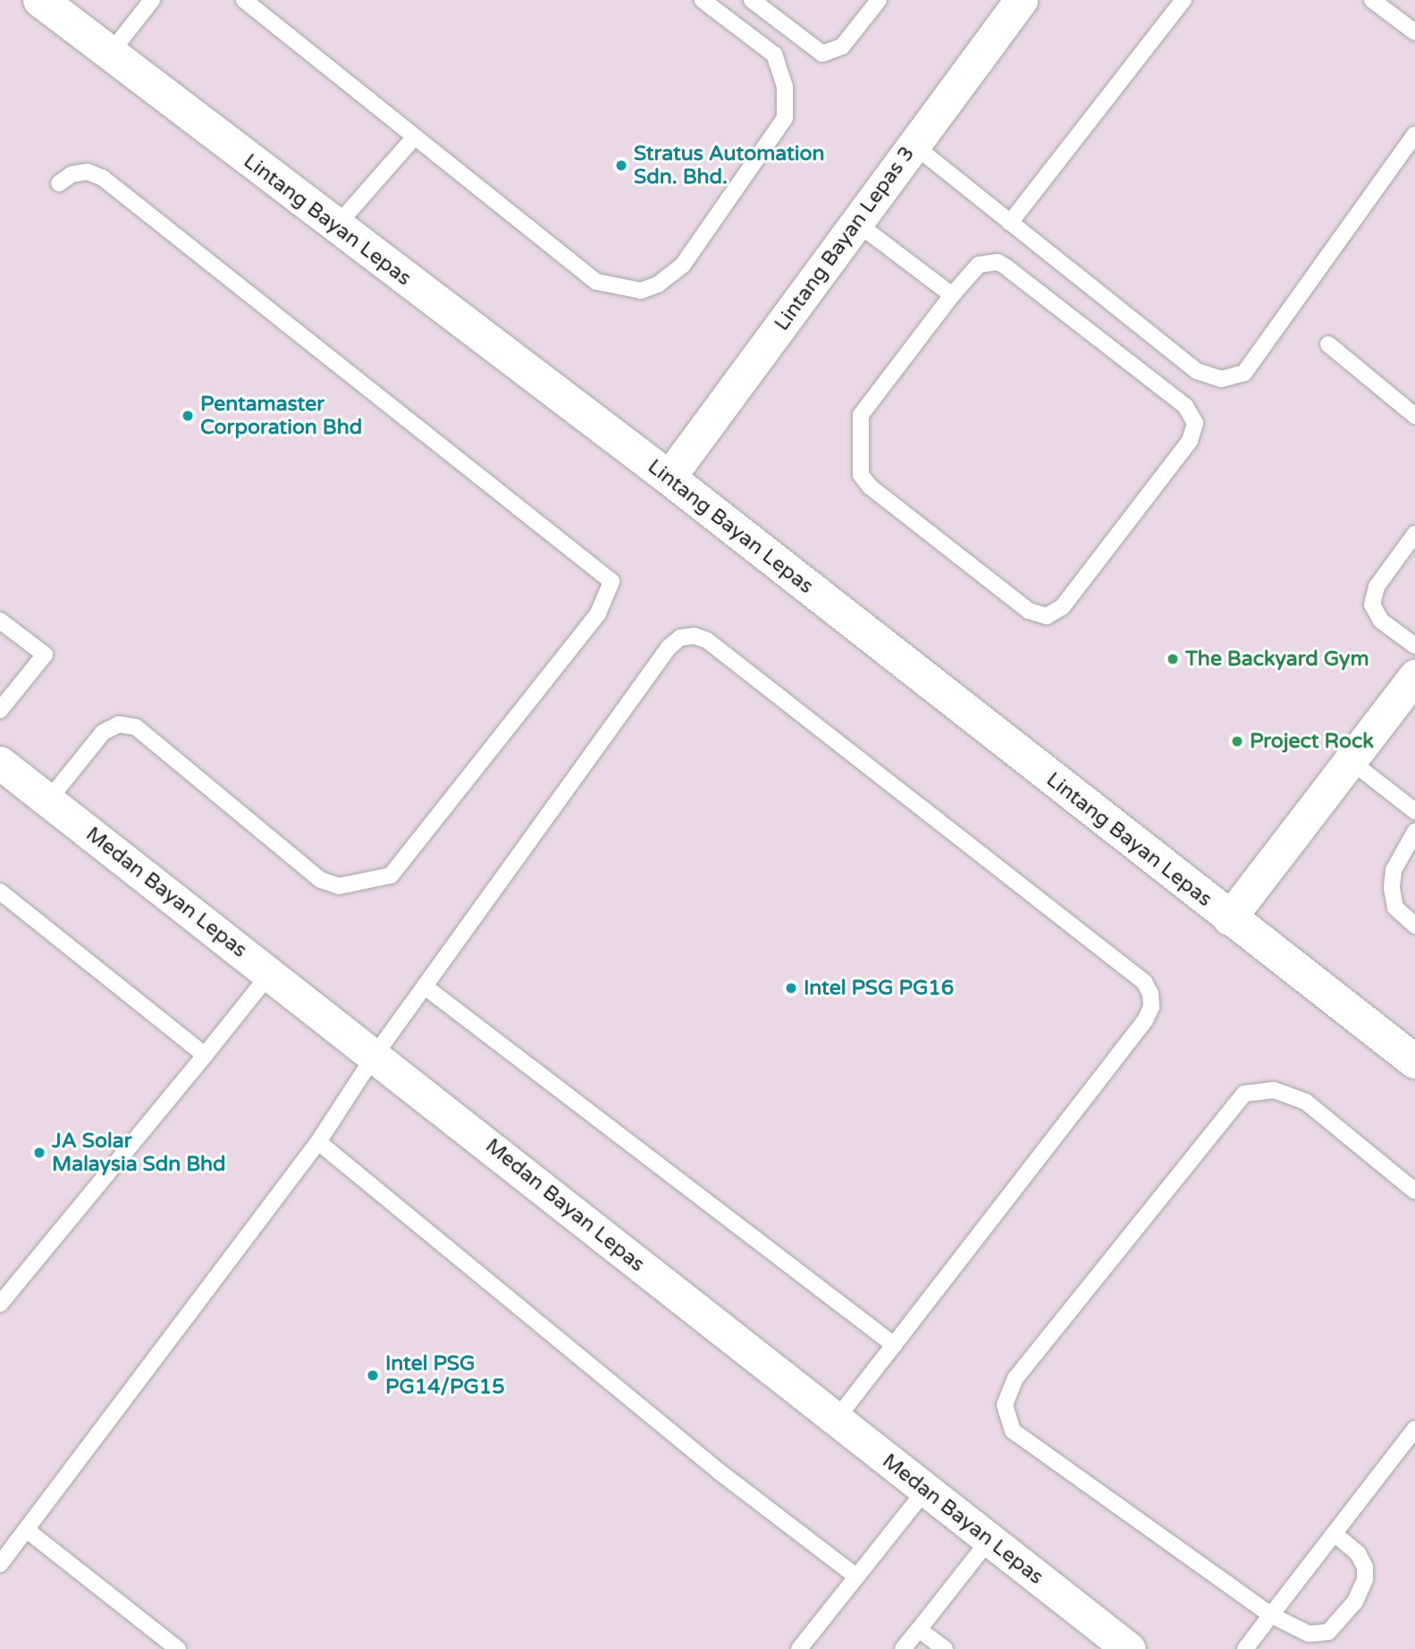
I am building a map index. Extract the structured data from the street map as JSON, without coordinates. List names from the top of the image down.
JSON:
{
  "streets": {
    "street": ["Lintang Bayan Lepas", "Lintang Bayan Lepas 3", "Medan Bayan Lepas"]
  },
  "crossings": [
    ["Lintang Bayan Lepas", "Lintang Bayan Lepas 3"]
  ],
  "places": [
    "Stratus Automation Sdn. Bhd.",
    "Pentamaster Corporation Bhd",
    "The Backyard Gym",
    "Project Rock",
    "Intel PSG PG16",
    "JA Solar Malaysia Sdn Bhd",
    "Intel PSG PG14/PG15"
  ]
}
